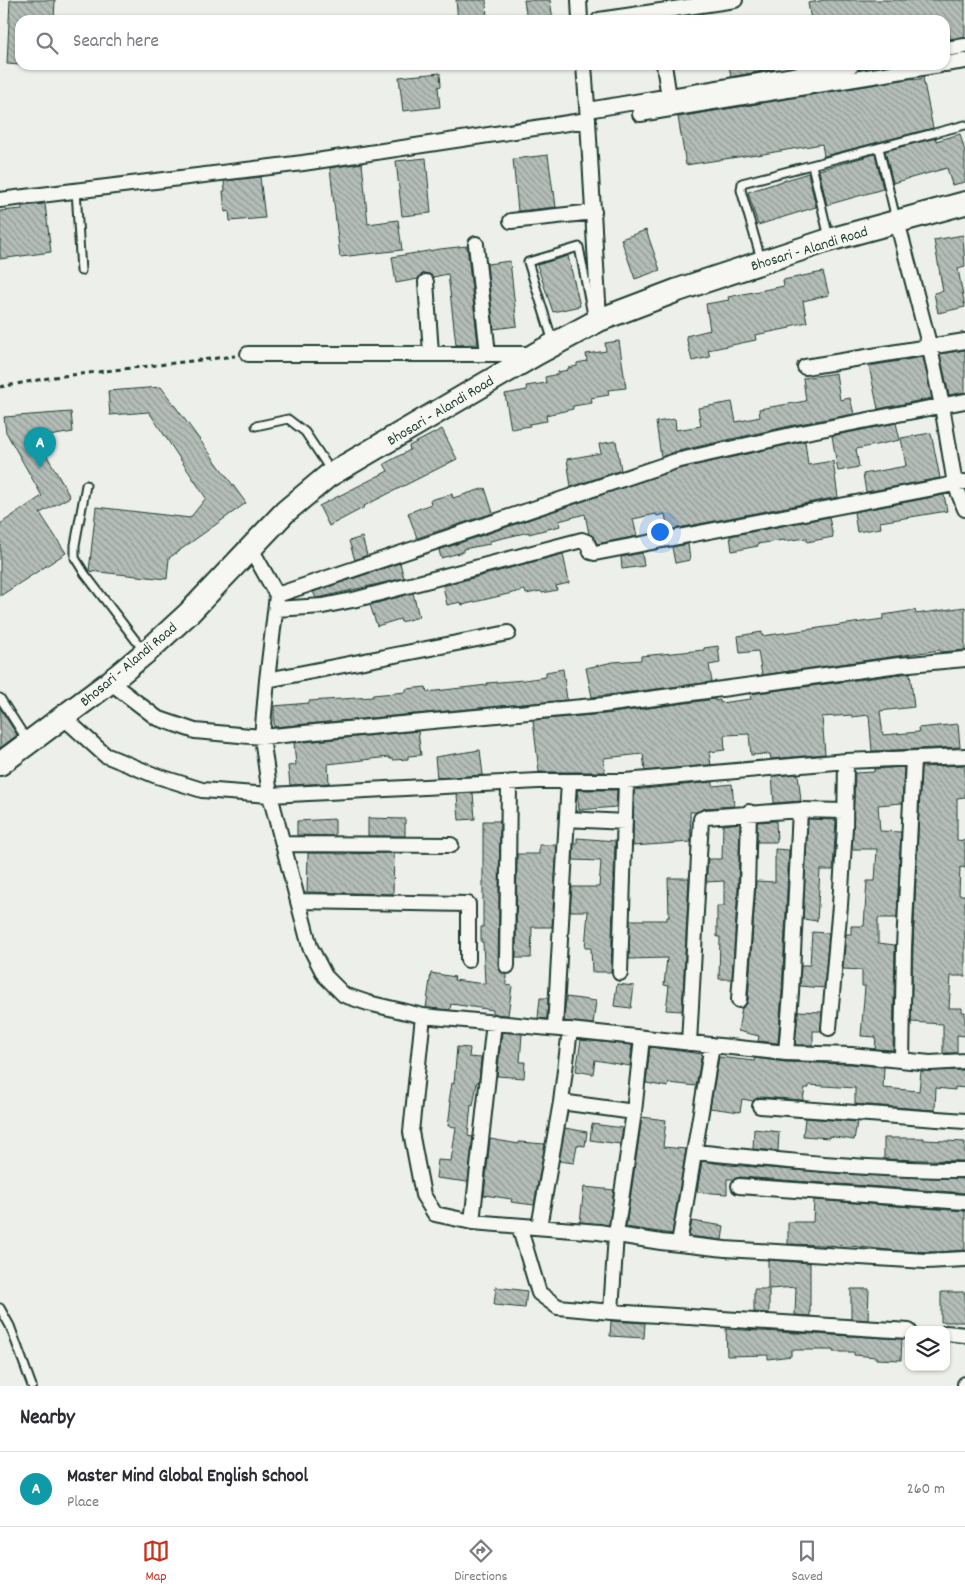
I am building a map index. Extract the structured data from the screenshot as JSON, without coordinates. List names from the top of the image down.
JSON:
{
  "streets": {
    "main road": ["Bhosari - Alandi Road"]
  },
  "page": {
    "search": "Search here",
    "pins": "A",
    "heading": "Nearby",
    "list": [
      {
        "mark": "A",
        "name": "Master Mind Global English School",
        "note": "Place",
        "value": "260 m"
      }
    ],
    "nav": ["Map", "Directions", "Saved"]
  }
}
